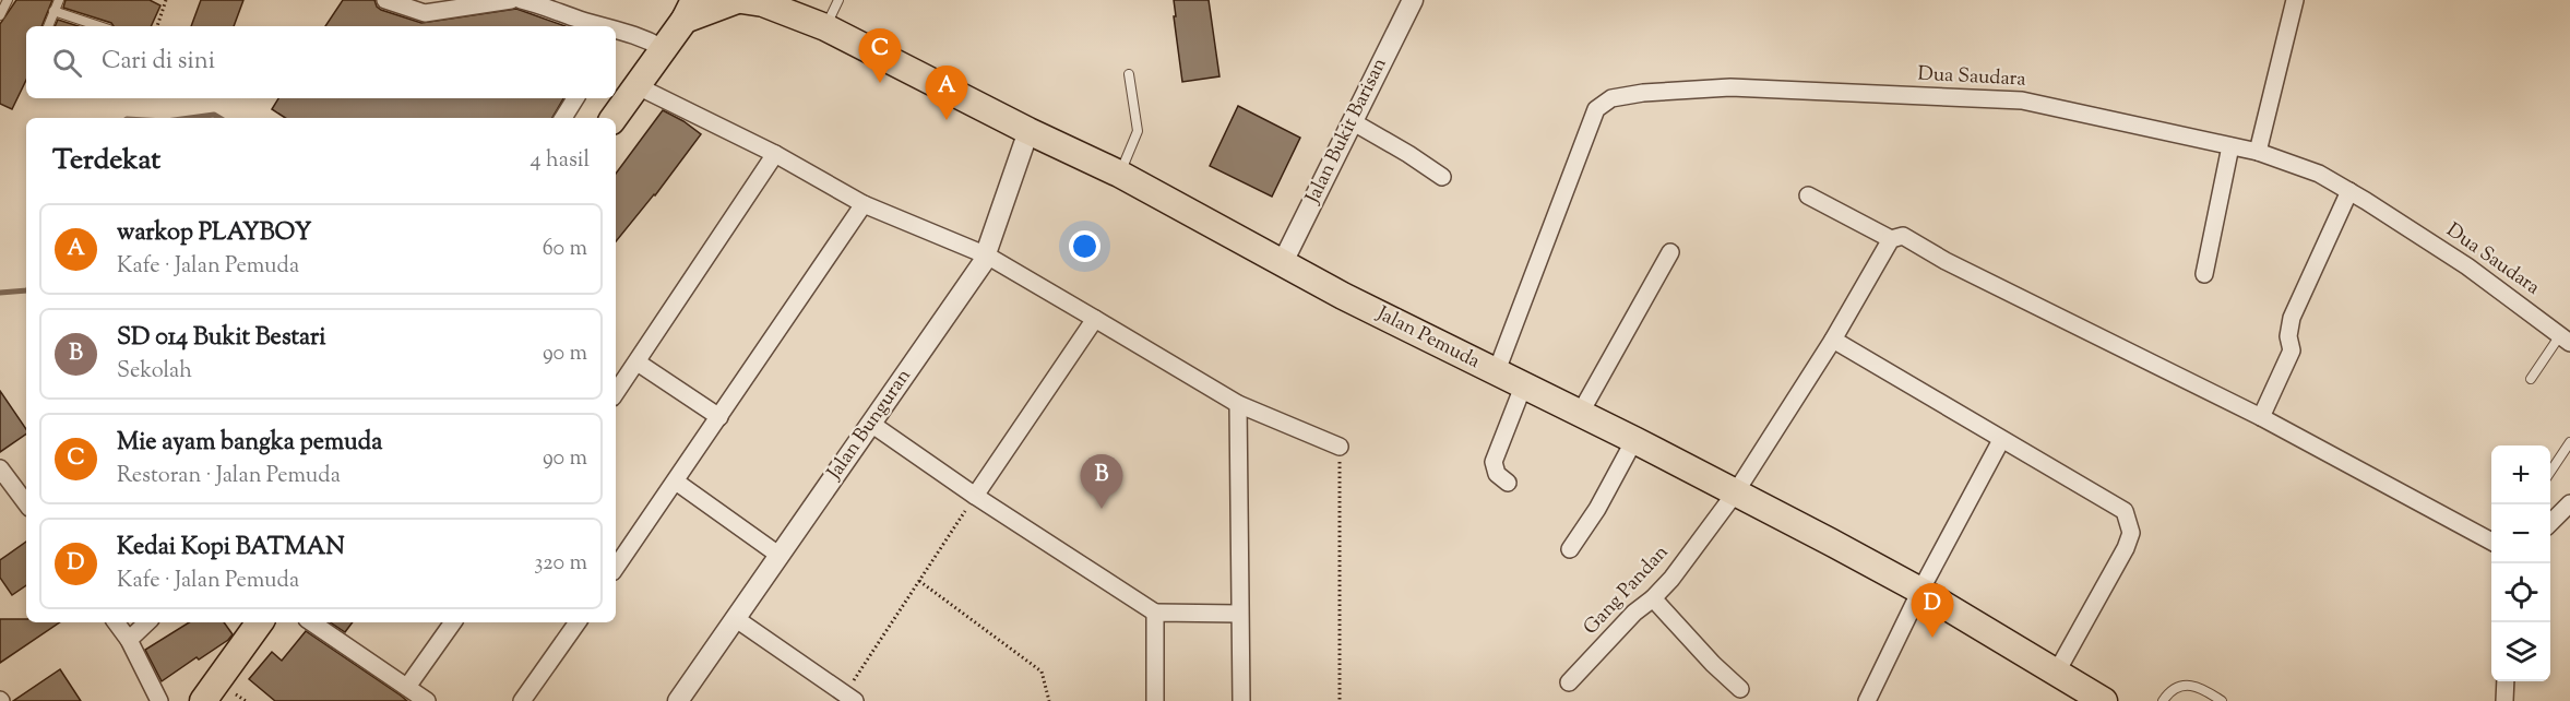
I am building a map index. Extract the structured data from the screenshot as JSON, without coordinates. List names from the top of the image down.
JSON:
{
  "streets": {
    "main road": ["Jalan Pemuda"],
    "street": [
      "Dua Saudara",
      "Jalan Bukit Barisan",
      "Jalan Bunguran",
      "Gang Pandan"
    ]
  },
  "crossings": [
    ["Dua Saudara", "Jalan Pemuda"],
    ["Jalan Bukit Barisan", "Jalan Pemuda"],
    ["Jalan Pemuda", "Jalan Bunguran"],
    ["Jalan Pemuda", "Gang Pandan"]
  ],
  "page": {
    "search": "Cari di sini",
    "pins": [
      "C",
      "A",
      "B",
      "D"
    ],
    "heading": ["Terdekat", "4 hasil"],
    "list": [
      {
        "mark": "A",
        "name": "warkop PLAYBOY",
        "note": "Kafe · Jalan Pemuda",
        "value": "60 m"
      },
      {
        "mark": "B",
        "name": "SD 014 Bukit Bestari",
        "note": "Sekolah",
        "value": "90 m"
      },
      {
        "mark": "C",
        "name": "Mie ayam bangka pemuda",
        "note": "Restoran · Jalan Pemuda",
        "value": "90 m"
      },
      {
        "mark": "D",
        "name": "Kedai Kopi BATMAN",
        "note": "Kafe · Jalan Pemuda",
        "value": "320 m"
      }
    ],
    "map_buttons": ["+", "−"]
  }
}
